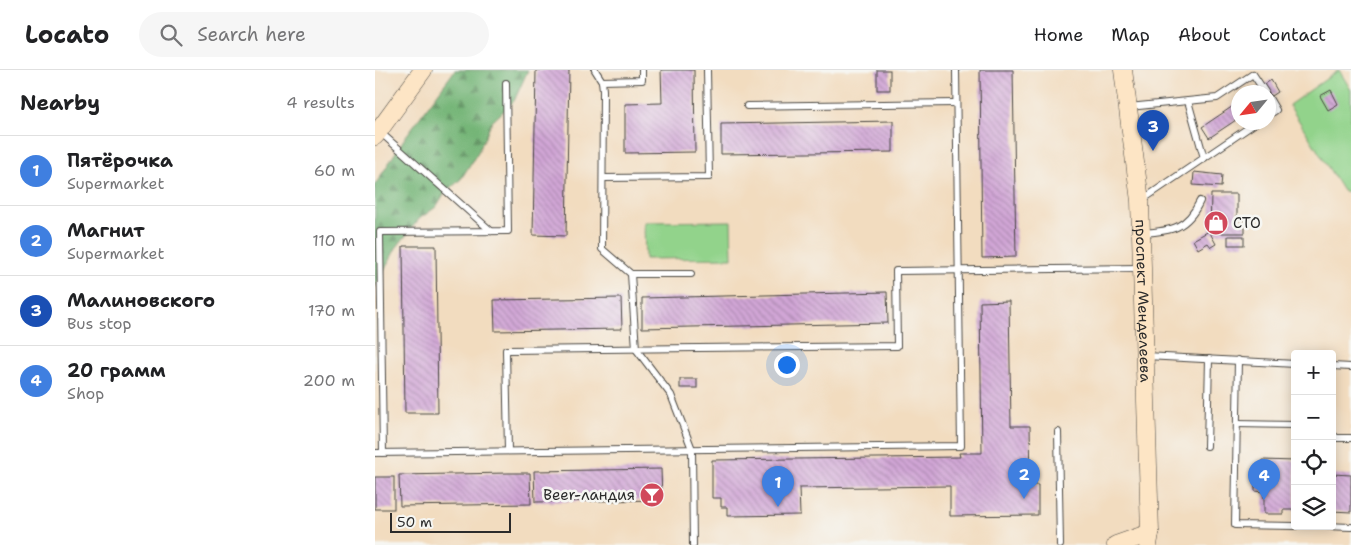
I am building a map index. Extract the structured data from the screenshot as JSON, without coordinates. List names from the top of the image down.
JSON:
{
  "streets": {
    "main road": ["проспект Менделеева"]
  },
  "places": {
    "shop": ["СТО"],
    "bar": ["Beer-ландия"]
  },
  "scale_bar": "50 m",
  "north": "bottom left",
  "page": {
    "header": "Locato",
    "search": "Search here",
    "nav": [
      "Home",
      "Map",
      "About",
      "Contact"
    ],
    "heading": ["Nearby", "4 results"],
    "pins": [
      "3",
      "2",
      "4",
      "1"
    ],
    "list": [
      {
        "mark": "1",
        "name": "Пятёрочка",
        "note": "Supermarket",
        "value": "60 m"
      },
      {
        "mark": "2",
        "name": "Магнит",
        "note": "Supermarket",
        "value": "110 m"
      },
      {
        "mark": "3",
        "name": "Малиновского",
        "note": "Bus stop",
        "value": "170 m"
      },
      {
        "mark": "4",
        "name": "20 грамм",
        "note": "Shop",
        "value": "200 m"
      }
    ],
    "map_buttons": ["+", "−"],
    "scale": "50 m"
  }
}
